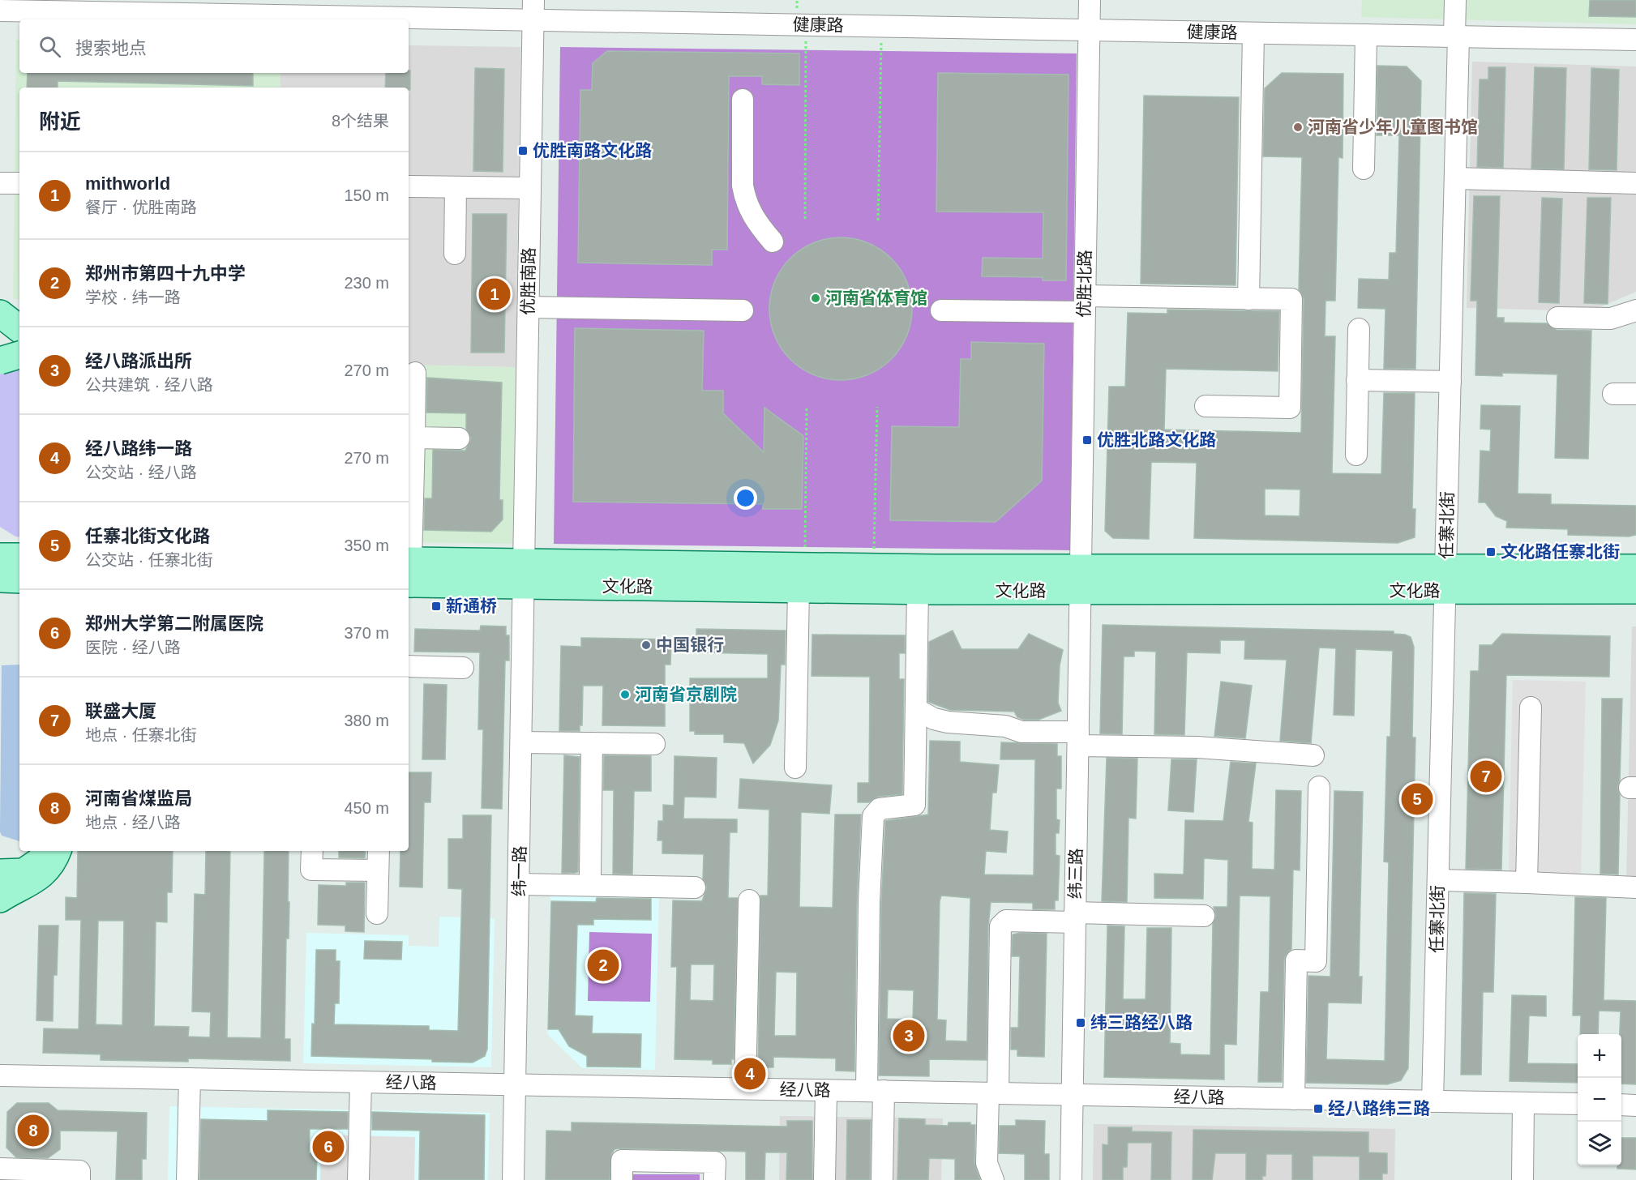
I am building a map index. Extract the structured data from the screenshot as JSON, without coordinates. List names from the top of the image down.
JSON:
{
  "streets": {
    "main road": ["文化路"],
    "street": [
      "健康路",
      "优胜南路",
      "优胜北路",
      "任寨北街",
      "纬一路",
      "纬三路",
      "经八路"
    ]
  },
  "crossings": [
    ["健康路", "优胜南路"],
    ["健康路", "优胜北路"],
    ["健康路", "任寨北街"],
    ["优胜南路", "文化路"],
    ["优胜南路", "纬一路"],
    ["优胜北路", "文化路"],
    ["优胜北路", "纬三路"],
    ["任寨北街", "文化路"],
    ["任寨北街", "经八路"],
    ["文化路", "纬一路"],
    ["文化路", "纬三路"],
    ["纬一路", "经八路"],
    ["纬三路", "经八路"]
  ],
  "places": {
    "other": [
      "河南省少年儿童图书馆",
      "河南省体育馆",
      "中国银行",
      "河南省京剧院"
    ],
    "transit": [
      "优胜南路文化路",
      "优胜北路文化路",
      "文化路任寨北街",
      "新通桥",
      "纬三路经八路",
      "经八路纬三路"
    ]
  },
  "page": {
    "search": "搜索地点",
    "heading": ["附近", "8个结果"],
    "list": [
      {
        "mark": "1",
        "name": "mithworld",
        "note": "餐厅 · 优胜南路",
        "value": "150 m"
      },
      {
        "mark": "2",
        "name": "郑州市第四十九中学",
        "note": "学校 · 纬一路",
        "value": "230 m"
      },
      {
        "mark": "3",
        "name": "经八路派出所",
        "note": "公共建筑 · 经八路",
        "value": "270 m"
      },
      {
        "mark": "4",
        "name": "经八路纬一路",
        "note": "公交站 · 经八路",
        "value": "270 m"
      },
      {
        "mark": "5",
        "name": "任寨北街文化路",
        "note": "公交站 · 任寨北街",
        "value": "350 m"
      },
      {
        "mark": "6",
        "name": "郑州大学第二附属医院",
        "note": "医院 · 经八路",
        "value": "370 m"
      },
      {
        "mark": "7",
        "name": "联盛大厦",
        "note": "地点 · 任寨北街",
        "value": "380 m"
      },
      {
        "mark": "8",
        "name": "河南省煤监局",
        "note": "地点 · 经八路",
        "value": "450 m"
      }
    ],
    "pins": [
      "1",
      "7",
      "5",
      "2",
      "3",
      "4",
      "8",
      "6"
    ],
    "map_buttons": ["+", "−"]
  }
}
